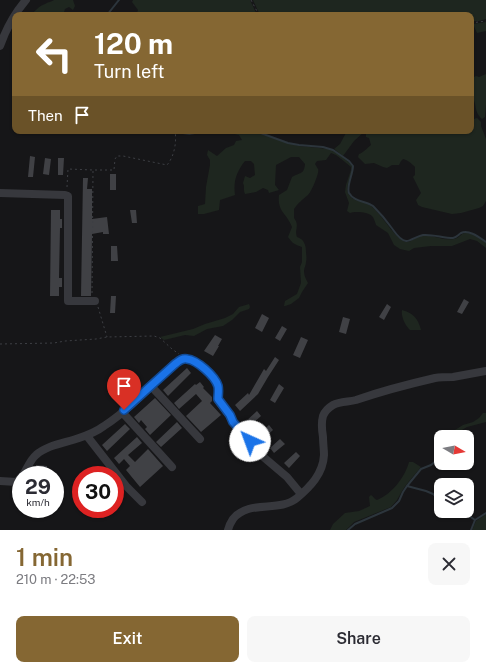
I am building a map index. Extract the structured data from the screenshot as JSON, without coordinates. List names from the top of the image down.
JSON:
{
  "north": "right",
  "page": {
    "turn": ["120 m", "Turn left"],
    "then": "Then",
    "speed": "29 km/h",
    "limit": "30",
    "heading": ["1 min", "210 m · 22:53"],
    "buttons": ["Exit", "Share"]
  }
}
